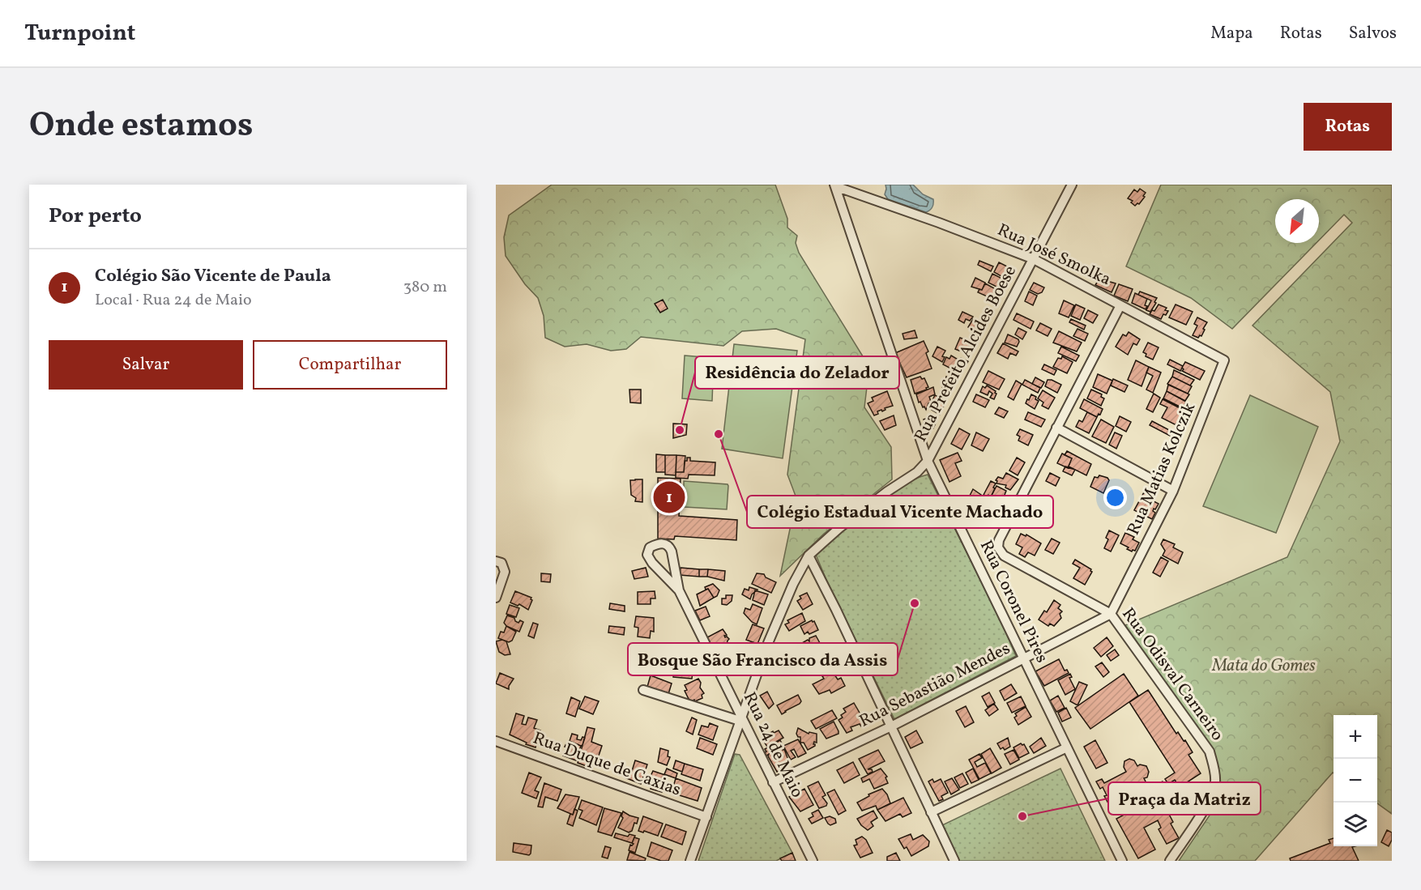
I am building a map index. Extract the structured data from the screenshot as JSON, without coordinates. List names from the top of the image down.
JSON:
{
  "streets": {
    "street": [
      "Rua José Smolka",
      "Rua Prefeito Alcides Boese",
      "Rua Matias Kolczik",
      "Rua Coronel Pires",
      "Rua Odisval Carneiro",
      "Rua Sebastião Mendes",
      "Rua 24 de Maio",
      "Rua Duque de Caxias"
    ]
  },
  "crossings": [
    ["Rua José Smolka", "Rua Prefeito Alcides Boese"],
    ["Rua José Smolka", "Rua Matias Kolczik"],
    ["Rua José Smolka", "Rua Coronel Pires"],
    ["Rua Prefeito Alcides Boese", "Rua Coronel Pires"],
    ["Rua Prefeito Alcides Boese", "Rua 24 de Maio"],
    ["Rua Prefeito Alcides Boese", "Rua Duque de Caxias"],
    ["Rua Matias Kolczik", "Rua Odisval Carneiro"],
    ["Rua Matias Kolczik", "Rua Sebastião Mendes"],
    ["Rua Coronel Pires", "Rua Sebastião Mendes"],
    ["Rua Odisval Carneiro", "Rua Sebastião Mendes"],
    ["Rua Sebastião Mendes", "Rua 24 de Maio"]
  ],
  "parks": ["Mata do Gomes"],
  "places": [
    "Residência do Zelador",
    "Colégio Estadual Vicente Machado",
    "Bosque São Francisco da Assis",
    "Praça da Matriz"
  ],
  "north": "bottom left",
  "page": {
    "header": "Turnpoint",
    "nav": ["Mapa", "Rotas", "Salvos"],
    "title": "Onde estamos",
    "buttons": [
      "Rotas",
      ["Salvar", "Compartilhar"]
    ],
    "heading": "Por perto",
    "list": [
      {
        "mark": "1",
        "name": "Colégio São Vicente de Paula",
        "note": "Local · Rua 24 de Maio",
        "value": "380 m"
      }
    ],
    "pins": "1",
    "map_buttons": ["+", "−"]
  }
}
